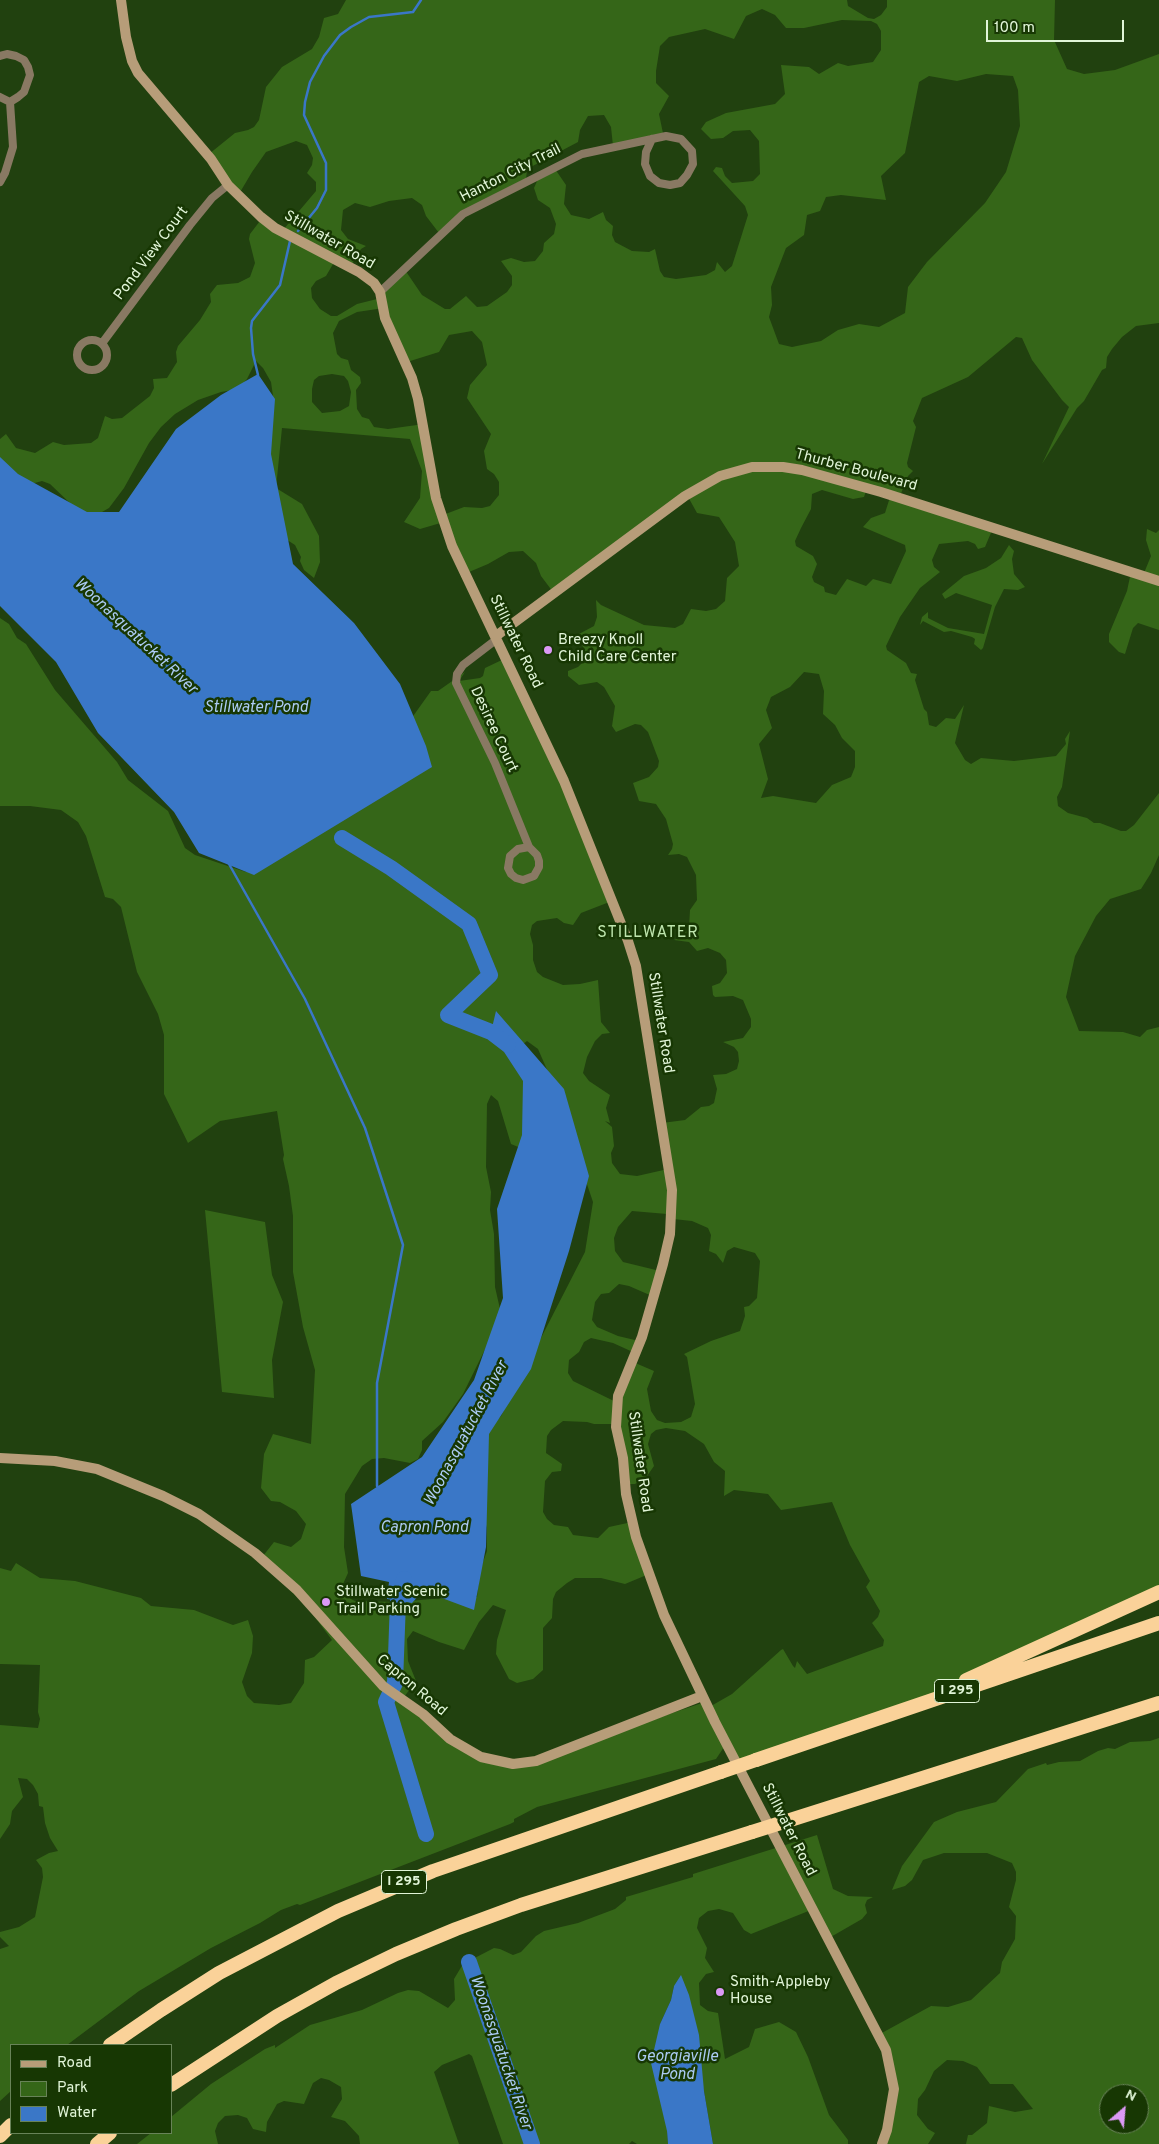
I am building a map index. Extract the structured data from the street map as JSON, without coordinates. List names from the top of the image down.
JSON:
{
  "streets": {
    "highway": ["I 295"],
    "street": [
      "Hanton City Trail",
      "Stillwater Road",
      "Pond View Court",
      "Thurber Boulevard",
      "Desiree Court",
      "Capron Road"
    ]
  },
  "crossings": [
    ["Hanton City Trail", "Stillwater Road"],
    ["Stillwater Road", "Pond View Court"],
    ["Stillwater Road", "Thurber Boulevard"],
    ["Stillwater Road", "Desiree Court"],
    ["Stillwater Road", "Capron Road"],
    ["Thurber Boulevard", "Desiree Court"]
  ],
  "districts": ["STILLWATER"],
  "water": [
    "Woonasquatucket River",
    "Stillwater Pond",
    "Capron Pond",
    "Georgiaville Pond"
  ],
  "places": ["Breezy Knoll Child Care Center", "Stillwater Scenic Trail Parking", "Smith-Appleby House"],
  "legend": ["Road", "Park", "Water"],
  "scale_bar": "100 m",
  "north": "top right"
}
